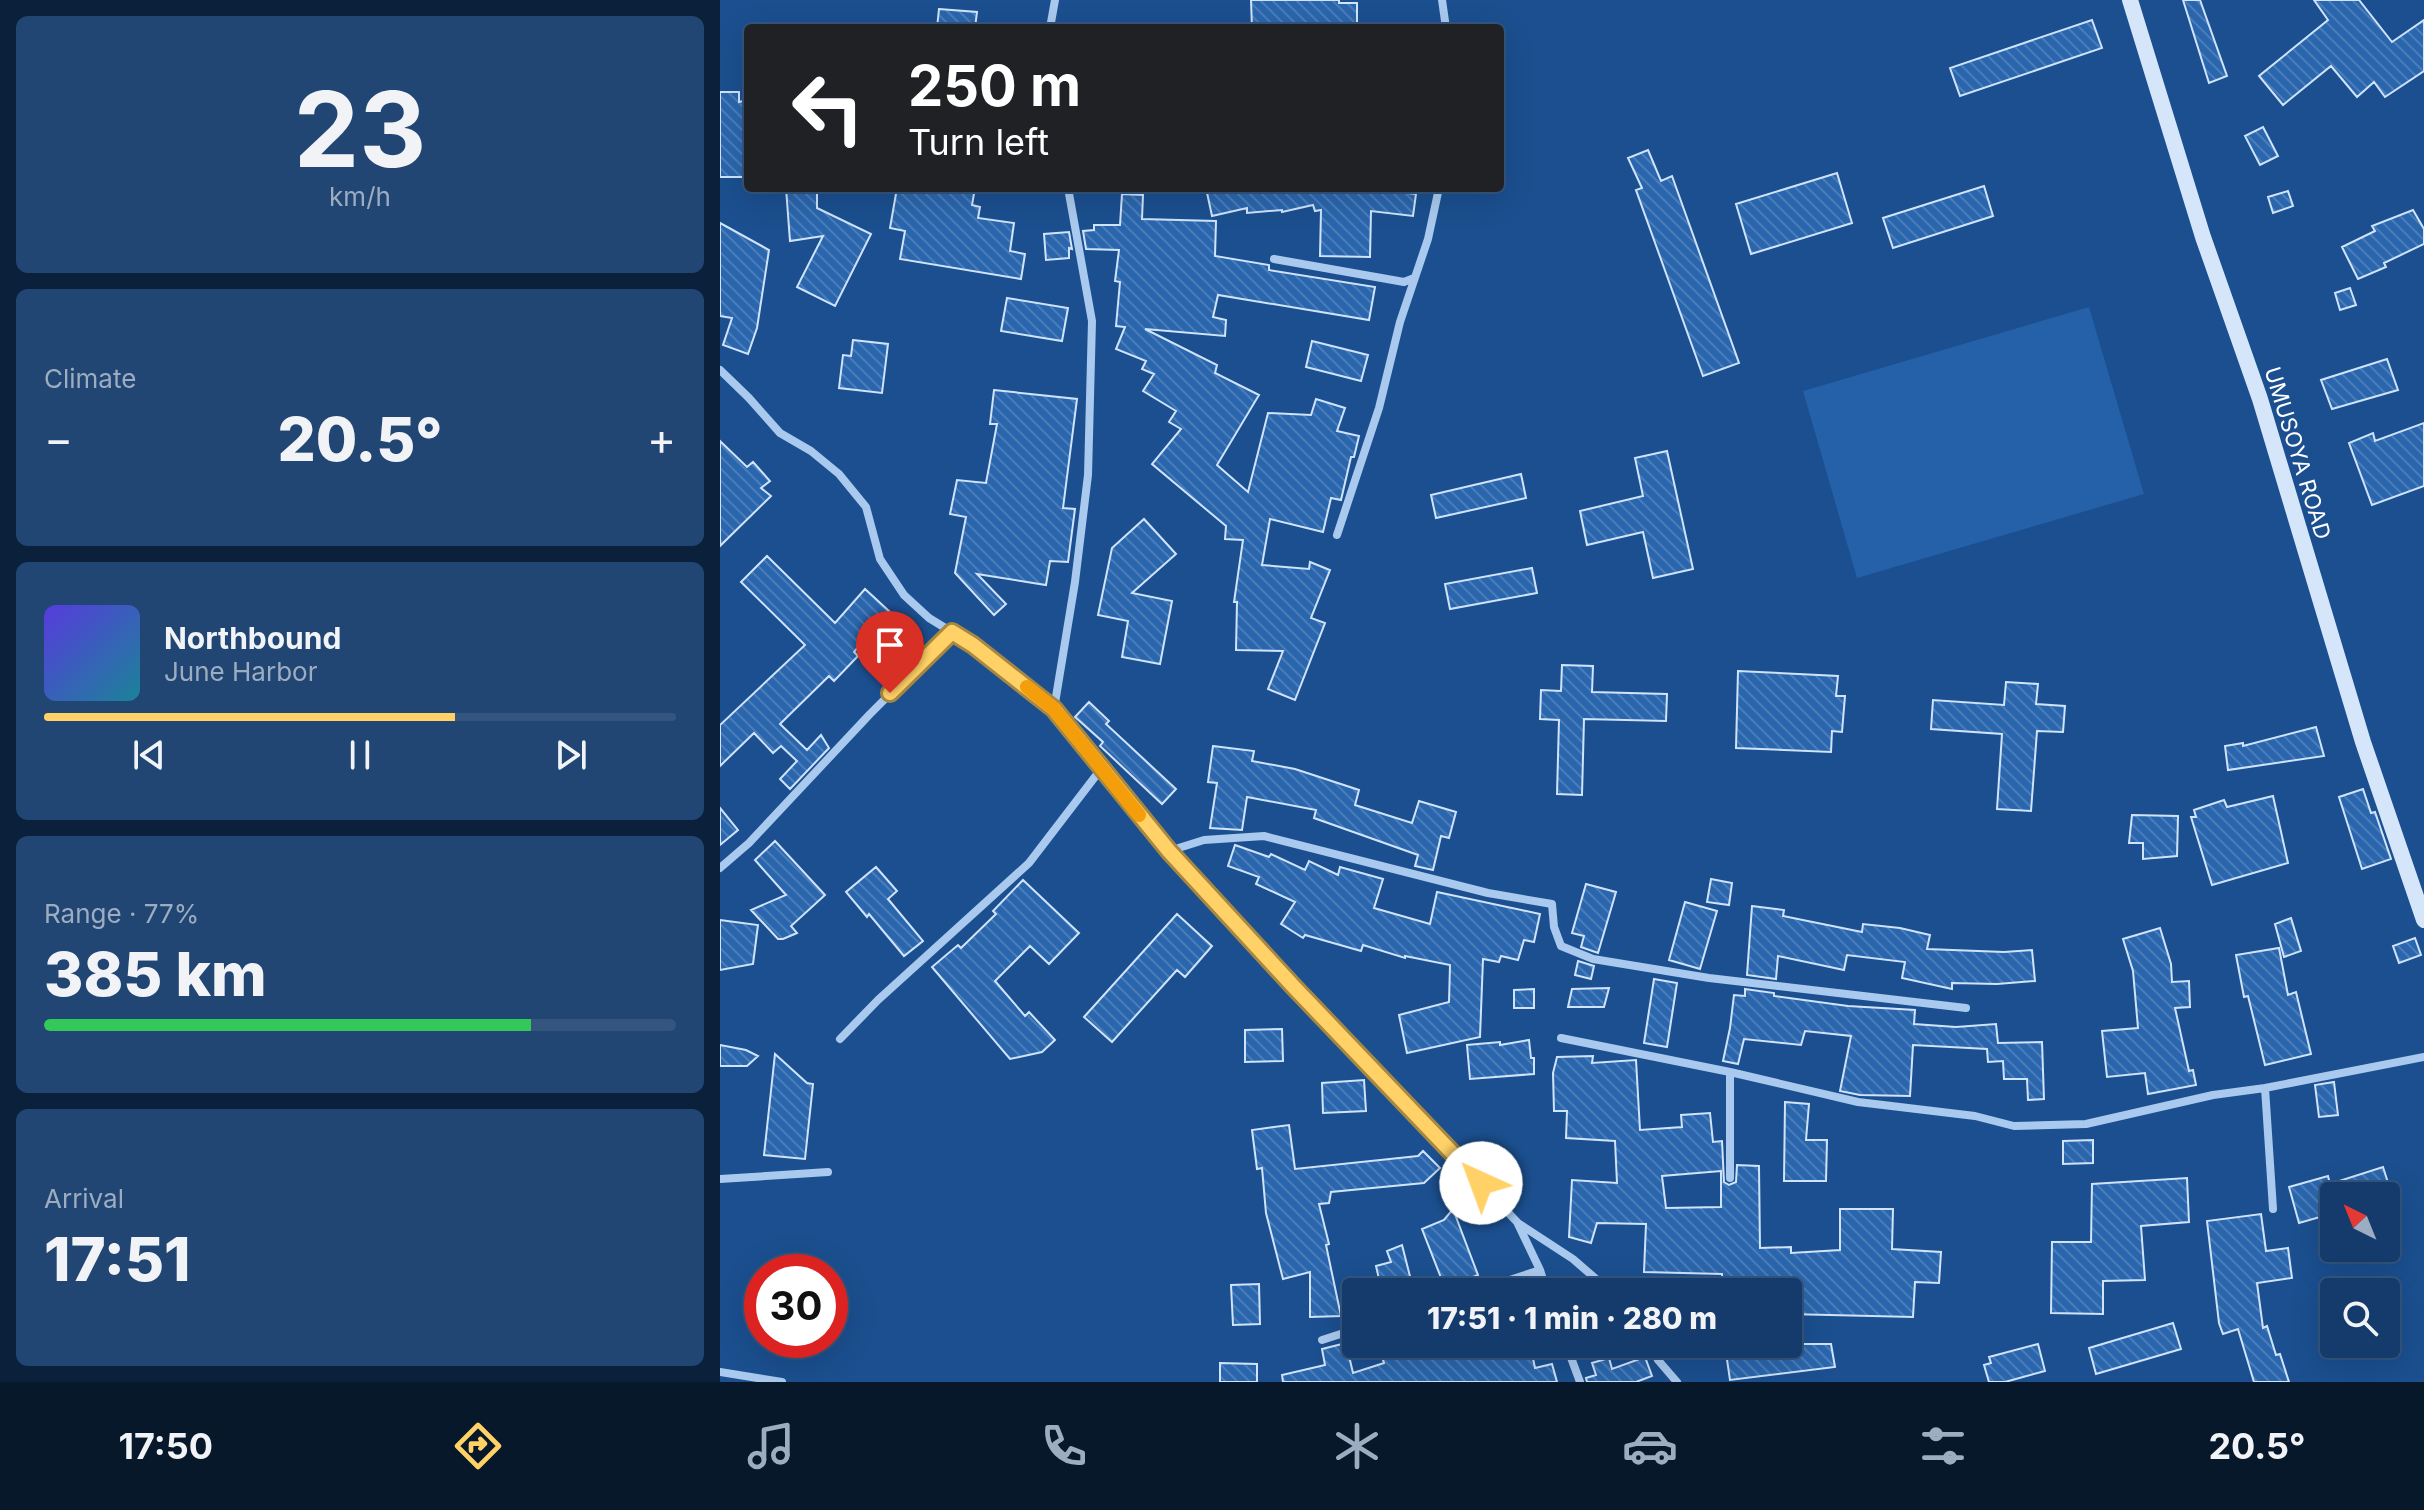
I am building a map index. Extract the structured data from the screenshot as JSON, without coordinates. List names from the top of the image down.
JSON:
{
  "streets": {
    "main road": ["UMUSOYA ROAD"]
  },
  "north": "top left",
  "page": {
    "tile": [
      ["23", "km/h"],
      "Climate",
      ["Range · 77%", "385 km"],
      ["Arrival", "17:51"]
    ],
    "turn": ["250 m", "Turn left"],
    "heat": ["−", "20.5°", "+"],
    "song": ["Northbound", "June Harbor"],
    "limit": "30",
    "trip": "17:51 · 1 min · 280 m",
    "tabs": ["17:50", "20.5°"]
  }
}
